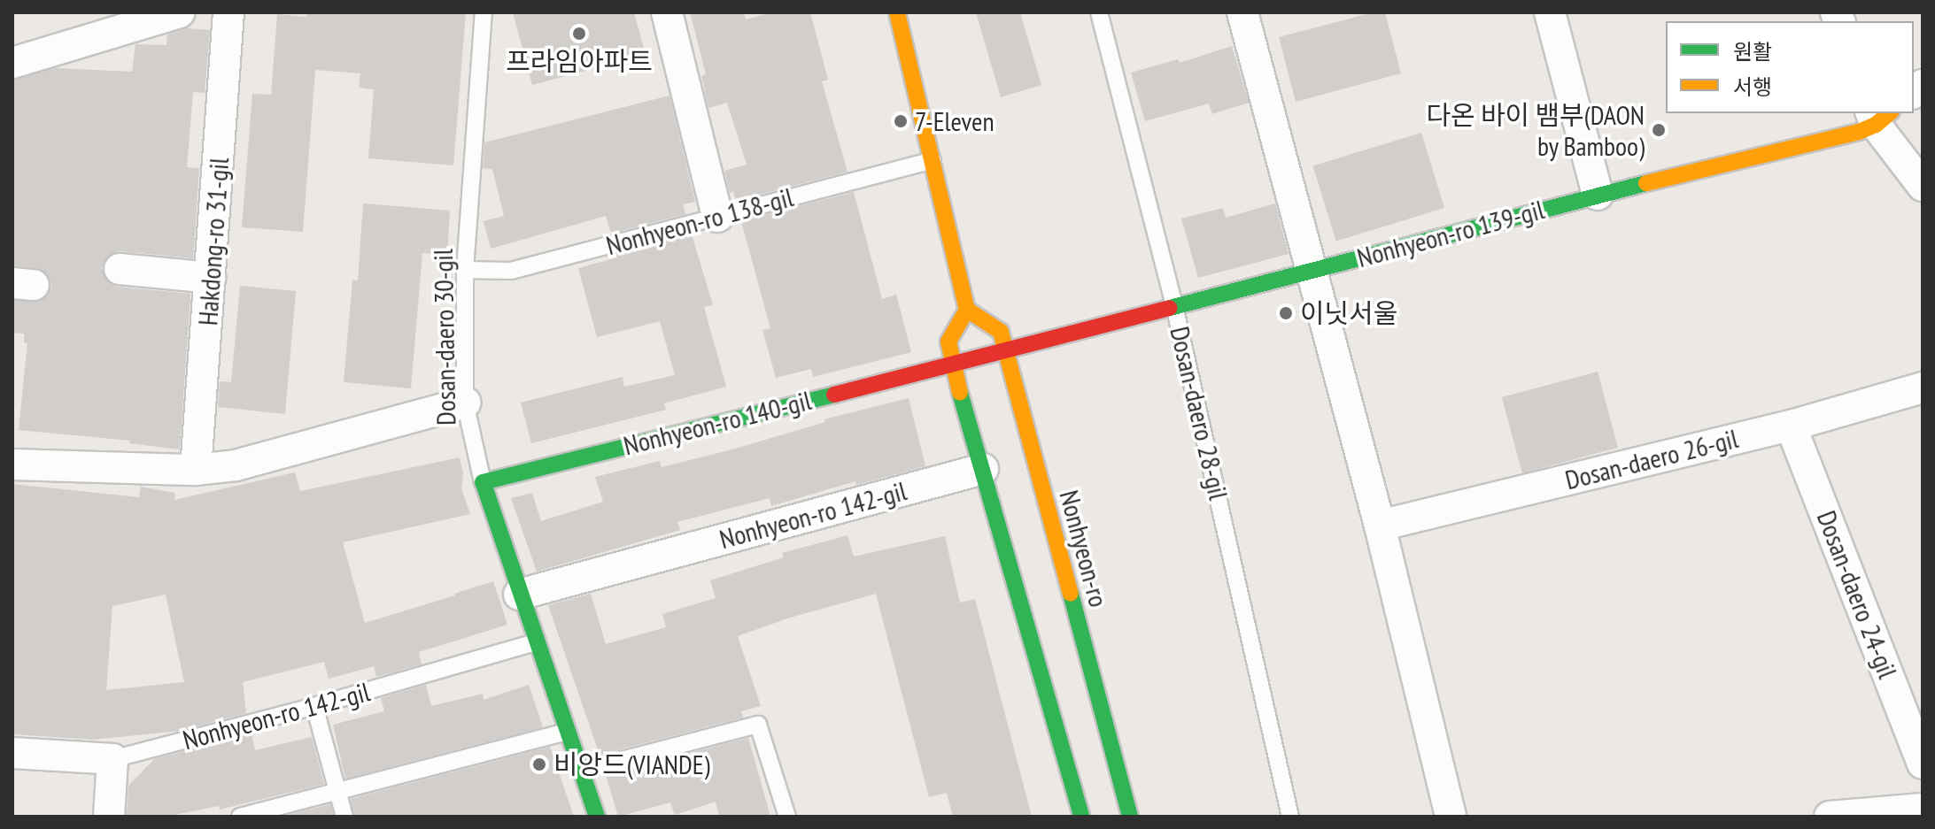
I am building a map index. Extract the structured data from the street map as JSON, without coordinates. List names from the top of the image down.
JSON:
{
  "streets": {
    "street": [
      "Nonhyeon-ro 139-gil",
      "Hakdong-ro 31-gil",
      "Dosan-daero 30-gil",
      "Nonhyeon-ro 140-gil",
      "Dosan-daero 26-gil",
      "Nonhyeon-ro 142-gil",
      "Nonhyeon-ro",
      "Dosan-daero 24-gil"
    ],
    "lane": ["Nonhyeon-ro 138-gil", "Dosan-daero 28-gil"]
  },
  "crossings": [
    ["Nonhyeon-ro 138-gil", "Dosan-daero 30-gil"],
    ["Nonhyeon-ro 139-gil", "Dosan-daero 28-gil"],
    ["Nonhyeon-ro 139-gil", "Nonhyeon-ro 140-gil"],
    ["Nonhyeon-ro 139-gil", "Nonhyeon-ro"],
    ["Dosan-daero 30-gil", "Nonhyeon-ro 140-gil"],
    ["Dosan-daero 30-gil", "Nonhyeon-ro 142-gil"],
    ["Nonhyeon-ro 140-gil", "Nonhyeon-ro"],
    ["Dosan-daero 26-gil", "Dosan-daero 24-gil"]
  ],
  "places": [
    "프라임아파트",
    "7-Eleven",
    "다온 바이 뱀부(DAON by Bamboo)",
    "이닛서울",
    "비앙드(VIANDE)"
  ],
  "legend": ["원활", "서행"]
}
